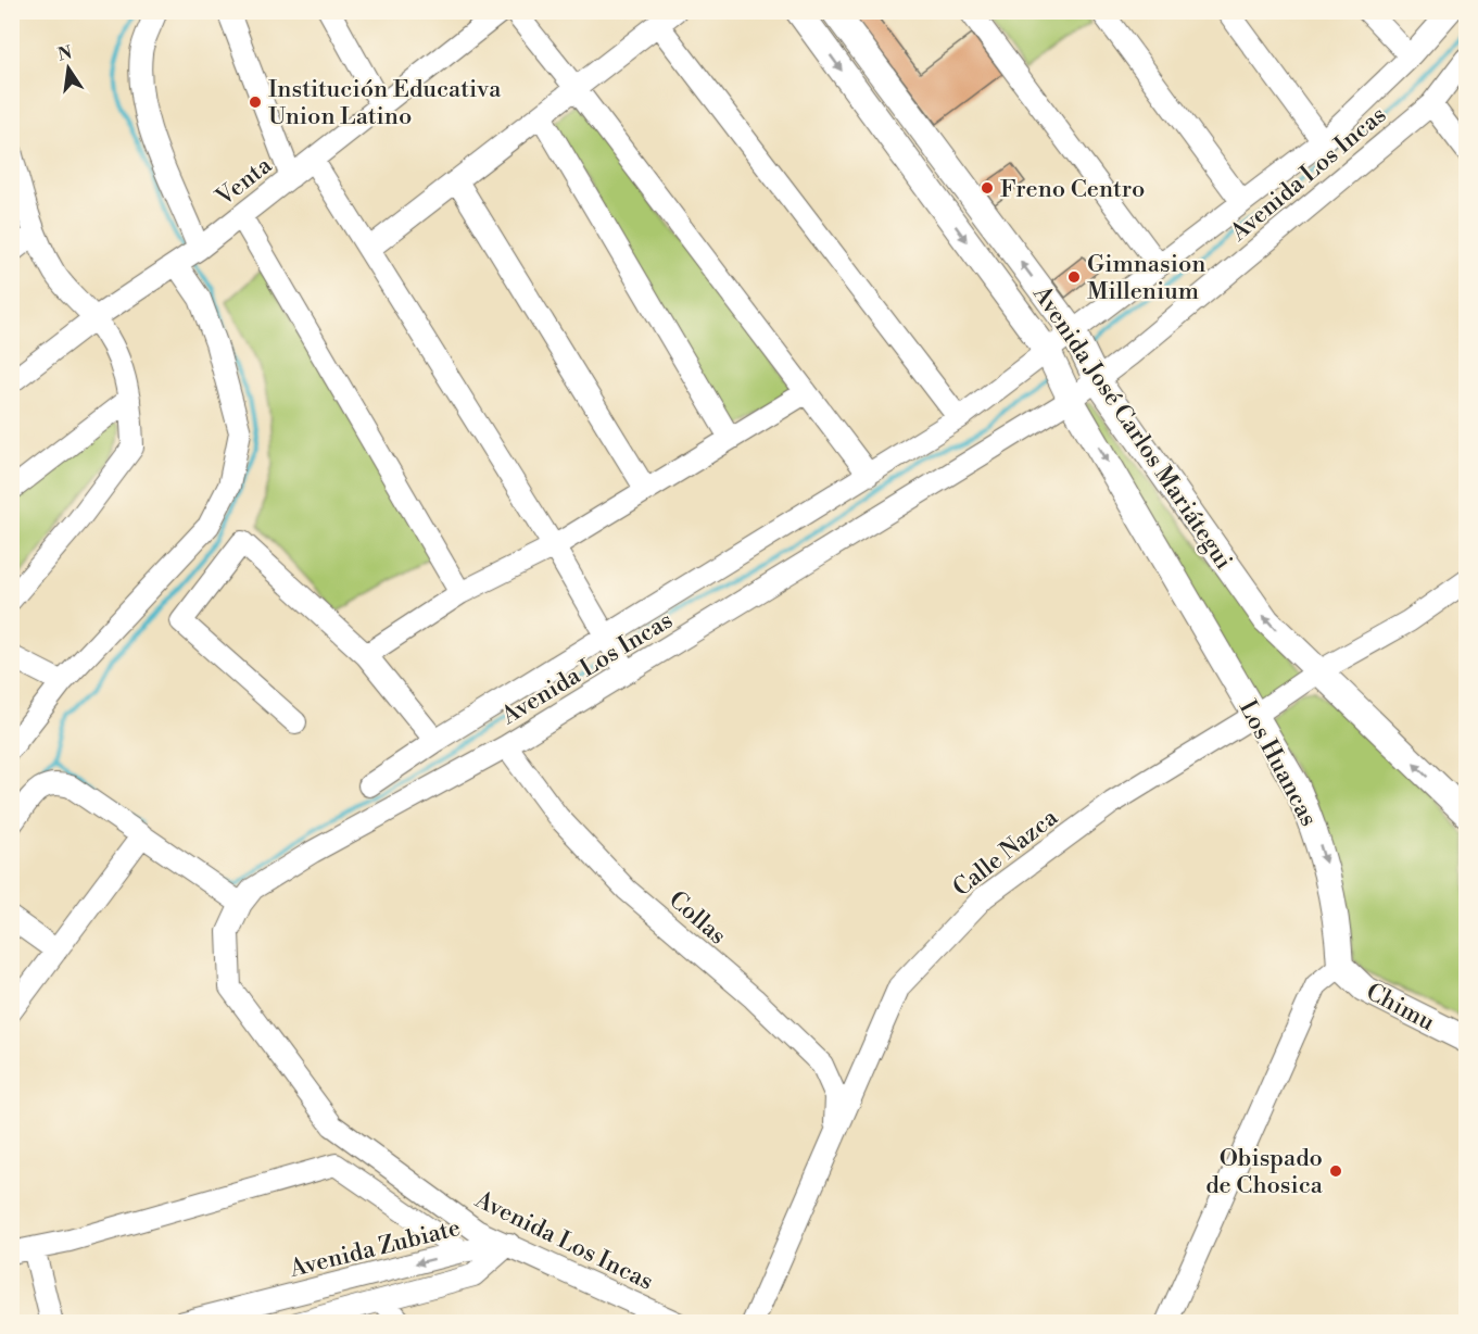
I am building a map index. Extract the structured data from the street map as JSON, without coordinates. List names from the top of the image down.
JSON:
{
  "streets": {
    "main road": ["Avenida José Carlos Mariátegui", "Los Huancas", "Chimu"],
    "street": [
      "Avenida Los Incas",
      "Venta",
      "Calle Nazca",
      "Collas",
      "Avenida Zubiate"
    ]
  },
  "crossings": [
    ["Avenida Los Incas", "Avenida José Carlos Mariátegui"],
    ["Avenida Los Incas", "Los Huancas"],
    ["Avenida Los Incas", "Collas"],
    ["Avenida Los Incas", "Avenida Zubiate"],
    ["Avenida José Carlos Mariátegui", "Los Huancas"],
    ["Avenida José Carlos Mariátegui", "Calle Nazca"],
    ["Los Huancas", "Calle Nazca"],
    ["Los Huancas", "Chimu"],
    ["Calle Nazca", "Collas"]
  ],
  "one_way": ["Los Huancas"],
  "places": [
    "Institución Educativa Union Latino",
    "Freno Centro",
    "Gimnasion Millenium",
    "Obispado de Chosica"
  ],
  "north": "top"
}
